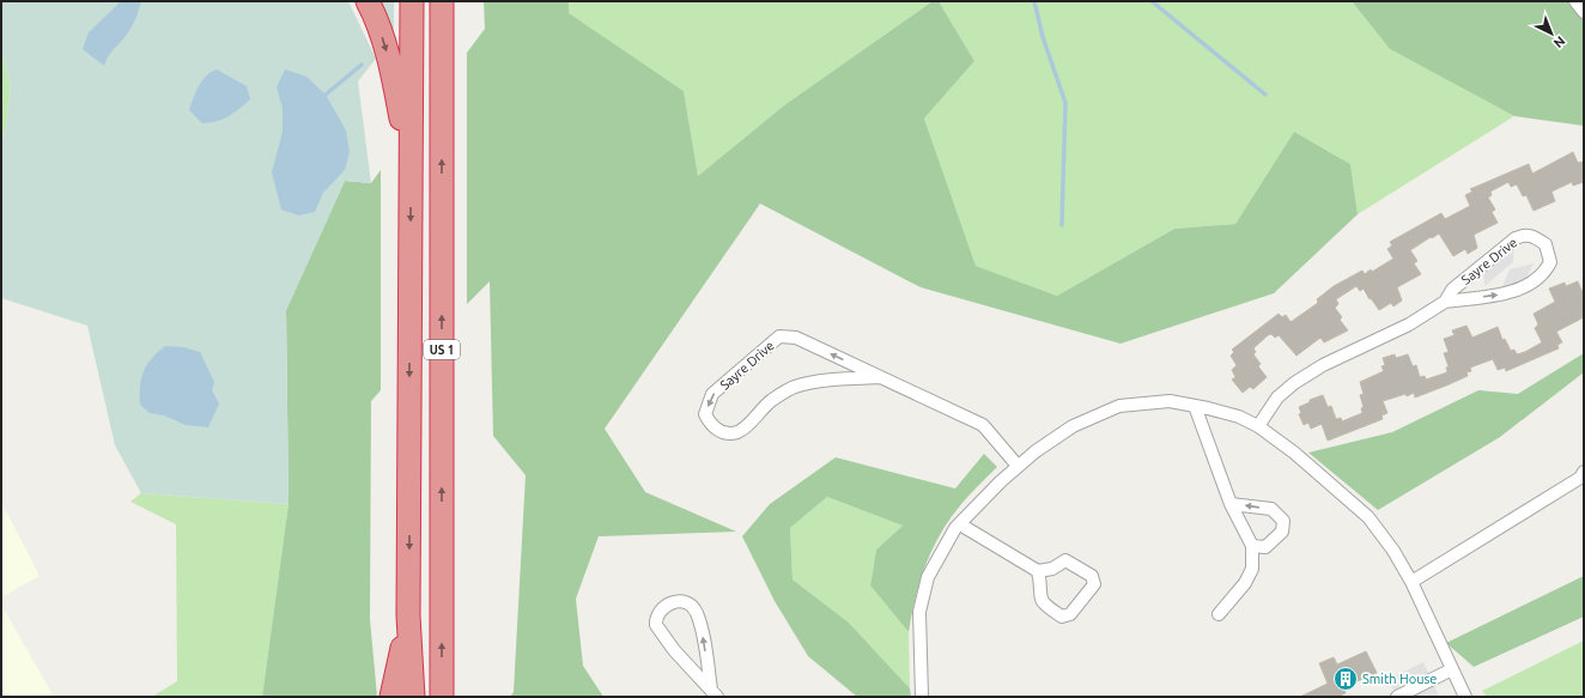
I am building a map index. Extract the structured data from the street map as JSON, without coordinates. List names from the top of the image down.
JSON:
{
  "streets": {
    "highway": ["US 1"],
    "street": ["Sayre Drive"]
  },
  "places": {
    "building": ["Smith House"]
  },
  "north": "bottom right"
}
